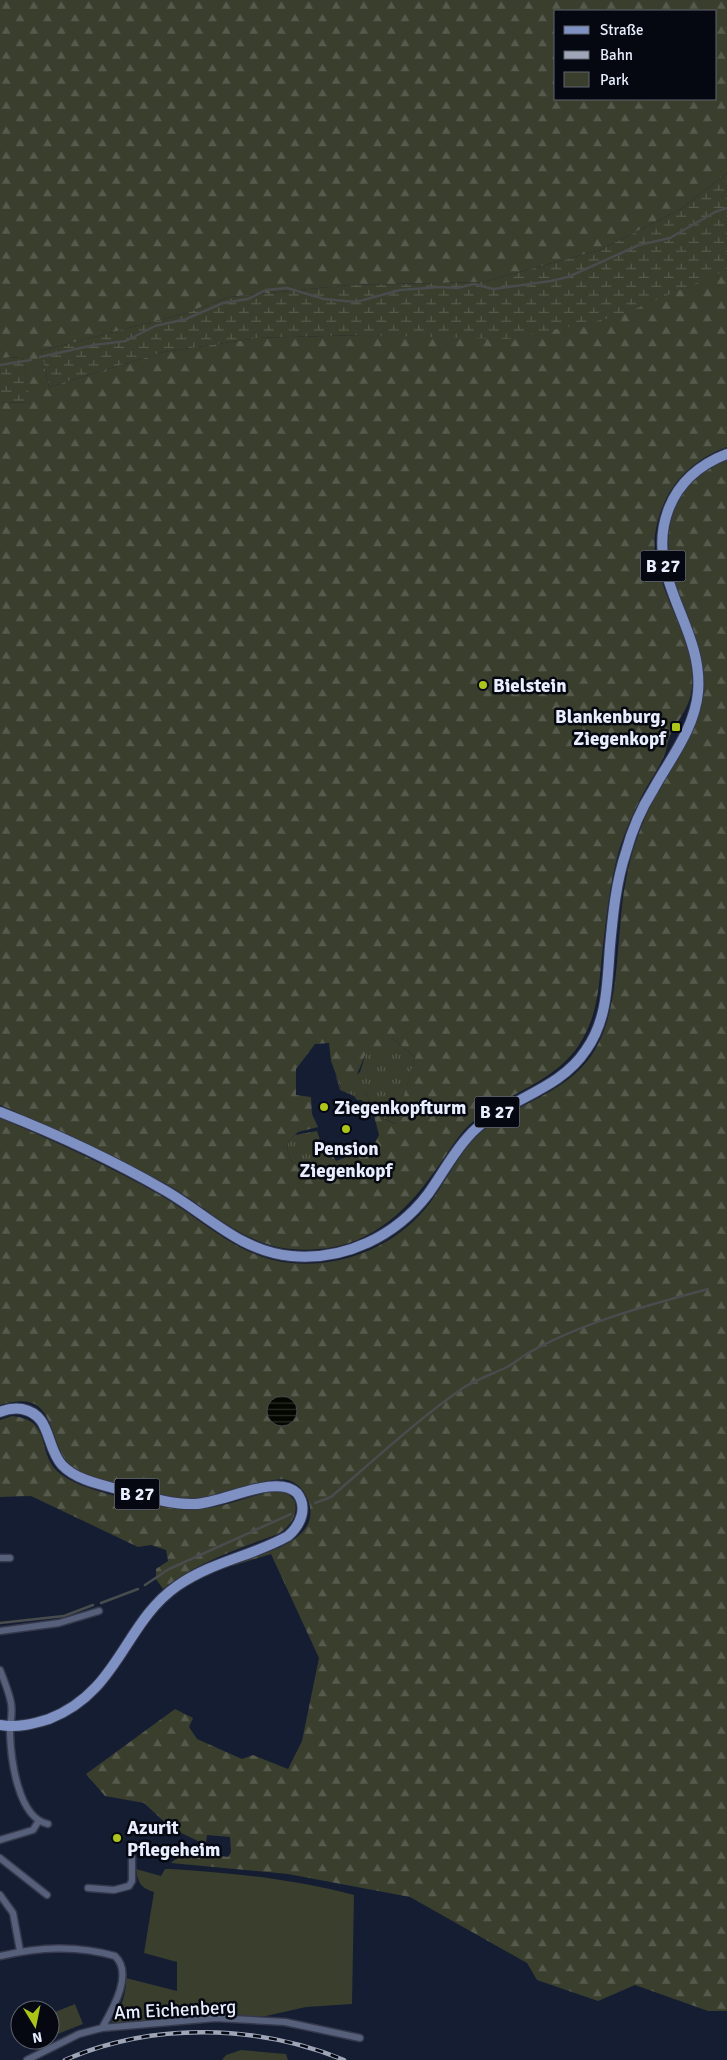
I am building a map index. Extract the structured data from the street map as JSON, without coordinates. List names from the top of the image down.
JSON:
{
  "streets": {
    "main road": ["B 27"],
    "street": ["Am Eichenberg"]
  },
  "places": {
    "other": [
      "Bielstein",
      "Ziegenkopfturm",
      "Pension Ziegenkopf",
      "Azurit Pflegeheim"
    ],
    "transit": ["Blankenburg, Ziegenkopf"]
  },
  "legend": ["Straße", "Bahn", "Park"],
  "north": "bottom"
}
